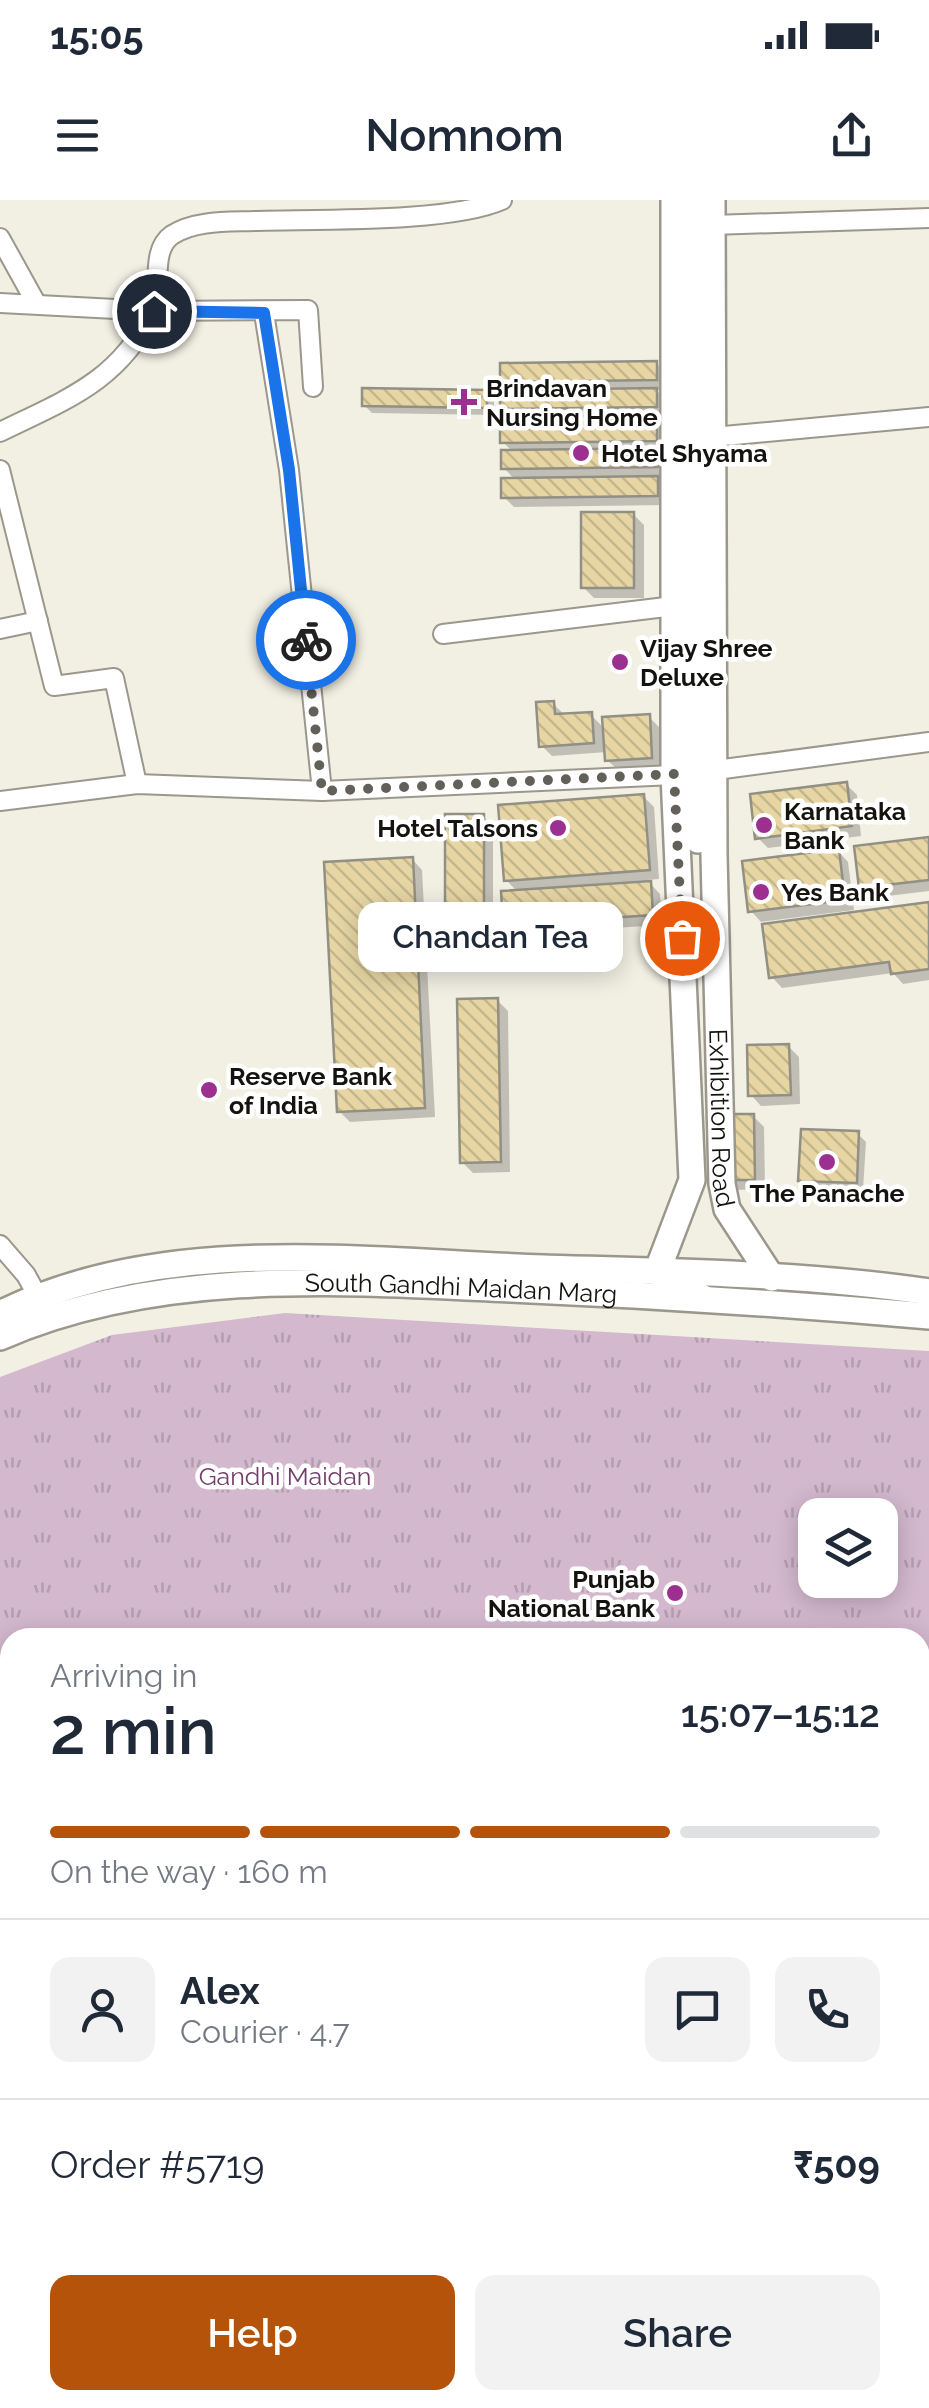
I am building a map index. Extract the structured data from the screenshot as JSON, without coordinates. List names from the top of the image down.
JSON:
{
  "streets": {
    "main road": ["Exhibition Road", "South Gandhi Maidan Marg"]
  },
  "parks": ["Gandhi Maidan"],
  "places": {
    "health": ["Brindavan Nursing Home"],
    "other": [
      "Hotel Shyama",
      "Vijay Shree Deluxe",
      "Karnataka Bank",
      "Hotel Talsons",
      "Yes Bank",
      "Chandan Tea",
      "Reserve Bank of India",
      "The Panache",
      "Punjab National Bank"
    ]
  },
  "page": {
    "status": "15:05",
    "header": "Nomnom",
    "bubble": "Chandan Tea",
    "heading": ["2 min", "Arriving in", "15:07–15:12"],
    "panel": [
      "Alex",
      "Courier · 4.7",
      "Order #5719",
      "₹509"
    ],
    "bar": "On the way · 160 m",
    "buttons": ["Help", "Share"]
  }
}
